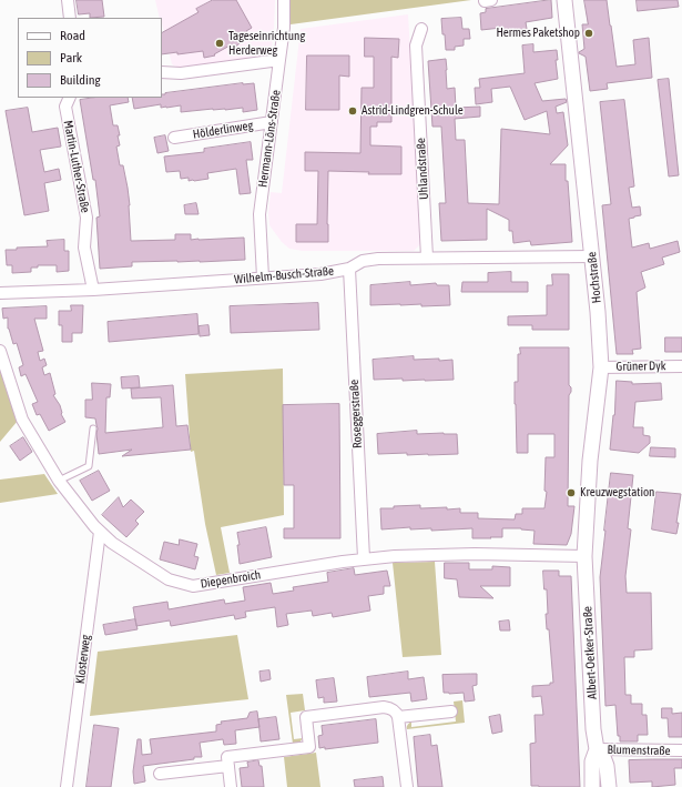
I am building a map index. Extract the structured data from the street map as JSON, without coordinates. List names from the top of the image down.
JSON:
{
  "streets": {
    "street": [
      "Hölderlinweg",
      "Hermann-Löns-Straße",
      "Martin-Luther-Straße",
      "Uhlandstraße",
      "Wilhelm-Busch-Straße",
      "Hochstraße",
      "Grüner Dyk",
      "Roseggerstraße",
      "Diepenbroich",
      "Albert-Oetker-Straße",
      "Klosterweg",
      "Blumenstraße"
    ]
  },
  "crossings": [
    ["Hölderlinweg", "Hermann-Löns-Straße"],
    ["Hermann-Löns-Straße", "Wilhelm-Busch-Straße"],
    ["Martin-Luther-Straße", "Wilhelm-Busch-Straße"],
    ["Uhlandstraße", "Wilhelm-Busch-Straße"],
    ["Wilhelm-Busch-Straße", "Hochstraße"],
    ["Wilhelm-Busch-Straße", "Roseggerstraße"],
    ["Hochstraße", "Grüner Dyk"],
    ["Hochstraße", "Diepenbroich"],
    ["Hochstraße", "Albert-Oetker-Straße"],
    ["Roseggerstraße", "Diepenbroich"],
    ["Diepenbroich", "Albert-Oetker-Straße"],
    ["Diepenbroich", "Klosterweg"],
    ["Albert-Oetker-Straße", "Blumenstraße"]
  ],
  "places": [
    "Hermes Paketshop",
    "Tageseinrichtung Herderweg",
    "Astrid-Lindgren-Schule",
    "Kreuzwegstation"
  ],
  "legend": ["Road", "Park", "Building"]
}
